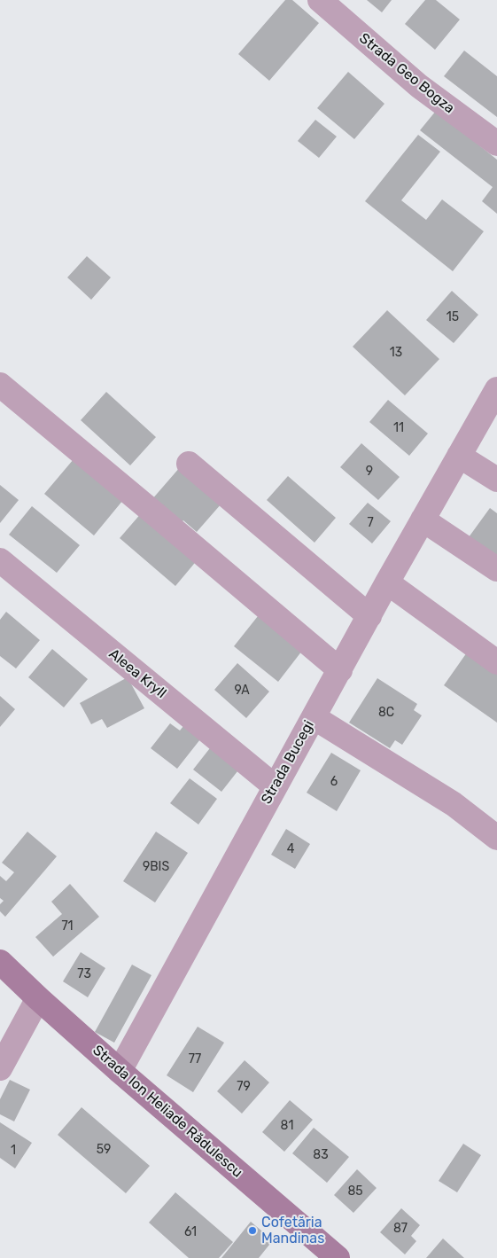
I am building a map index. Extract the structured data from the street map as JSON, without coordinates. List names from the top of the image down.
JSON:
{
  "streets": {
    "street": [
      "Strada Geo Bogza",
      "Aleea Kryll",
      "Strada Bucegi",
      "Strada Ion Heliade Rădulescu"
    ]
  },
  "crossings": [
    ["Aleea Kryll", "Strada Bucegi"],
    ["Strada Bucegi", "Strada Ion Heliade Rădulescu"]
  ],
  "places": ["Cofetăria Mandinas"],
  "house_numbers": [
    "15",
    "13",
    "11",
    "9",
    "7",
    "9A",
    "8C",
    "6",
    "4",
    "9BIS",
    "71",
    "73",
    "77",
    "79",
    "81",
    "59",
    "1",
    "83",
    "85",
    "87",
    "61"
  ]
}
